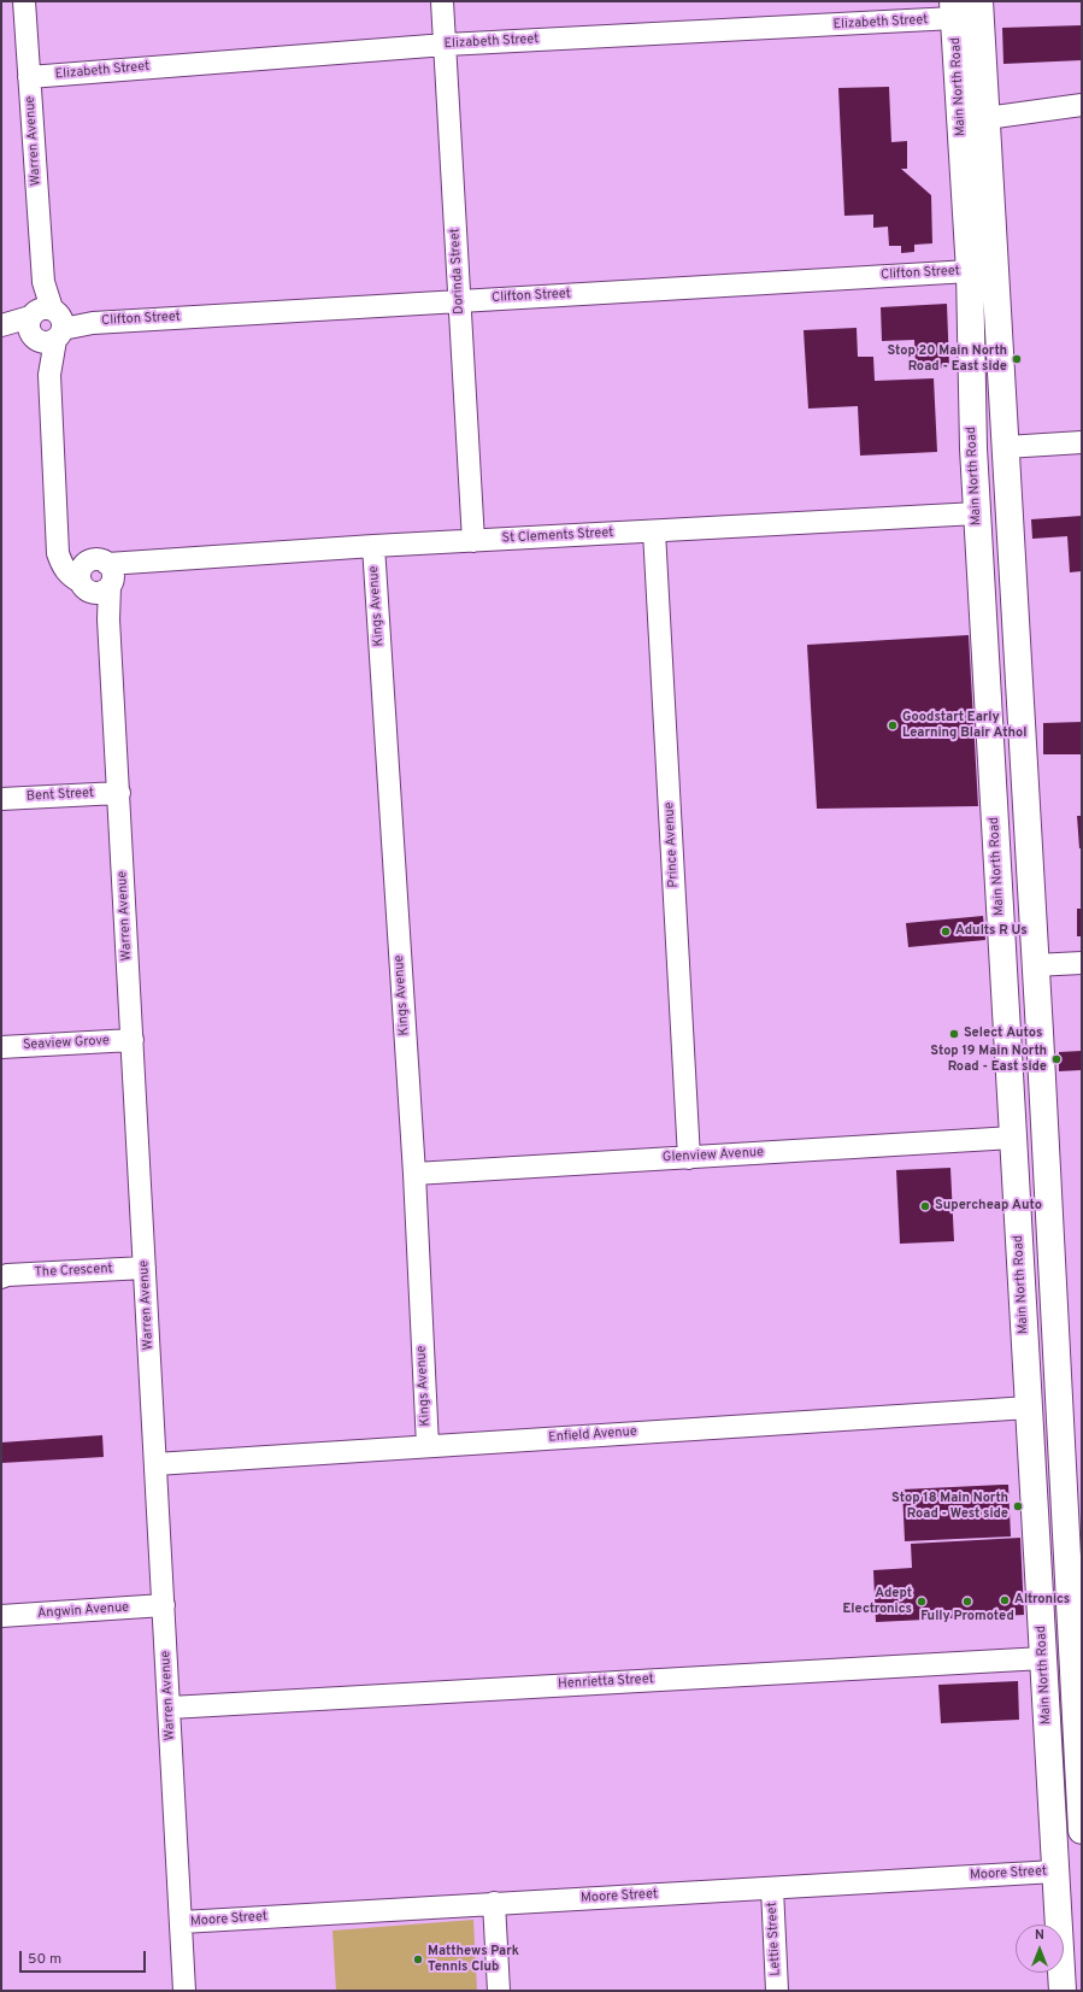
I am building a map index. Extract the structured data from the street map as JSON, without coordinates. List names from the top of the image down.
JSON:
{
  "streets": {
    "highway": ["Main North Road"],
    "street": [
      "Elizabeth Street",
      "Warren Avenue",
      "Dorinda Street",
      "Clifton Street",
      "St Clements Street",
      "Kings Avenue",
      "Bent Street",
      "Prince Avenue",
      "Seaview Grove",
      "Glenview Avenue",
      "The Crescent",
      "Enfield Avenue",
      "Angwin Avenue",
      "Henrietta Street",
      "Moore Street",
      "Lettie Street"
    ]
  },
  "crossings": [
    ["Elizabeth Street", "Main North Road"],
    ["Elizabeth Street", "Warren Avenue"],
    ["Elizabeth Street", "Dorinda Street"],
    ["Main North Road", "Clifton Street"],
    ["Main North Road", "St Clements Street"],
    ["Main North Road", "Glenview Avenue"],
    ["Main North Road", "Enfield Avenue"],
    ["Main North Road", "Henrietta Street"],
    ["Main North Road", "Moore Street"],
    ["Warren Avenue", "Clifton Street"],
    ["Warren Avenue", "St Clements Street"],
    ["Warren Avenue", "Bent Street"],
    ["Warren Avenue", "Seaview Grove"],
    ["Warren Avenue", "The Crescent"],
    ["Warren Avenue", "Enfield Avenue"],
    ["Warren Avenue", "Angwin Avenue"],
    ["Warren Avenue", "Henrietta Street"],
    ["Warren Avenue", "Moore Street"],
    ["Dorinda Street", "Clifton Street"],
    ["Dorinda Street", "St Clements Street"],
    ["St Clements Street", "Kings Avenue"],
    ["St Clements Street", "Prince Avenue"],
    ["Kings Avenue", "Glenview Avenue"],
    ["Kings Avenue", "Enfield Avenue"],
    ["Prince Avenue", "Glenview Avenue"],
    ["Moore Street", "Lettie Street"]
  ],
  "places": [
    "Stop 20 Main North Road - East side",
    "Goodstart Early Learning Blair Athol",
    "Adults R Us",
    "Select Autos",
    "Stop 19 Main North Road - East side",
    "Supercheap Auto",
    "Stop 18 Main North Road - West side",
    "Altronics",
    "Adept Electronics",
    "Fully Promoted",
    "Matthews Park Tennis Club"
  ],
  "scale_bar": "50 m",
  "north": "top"
}
